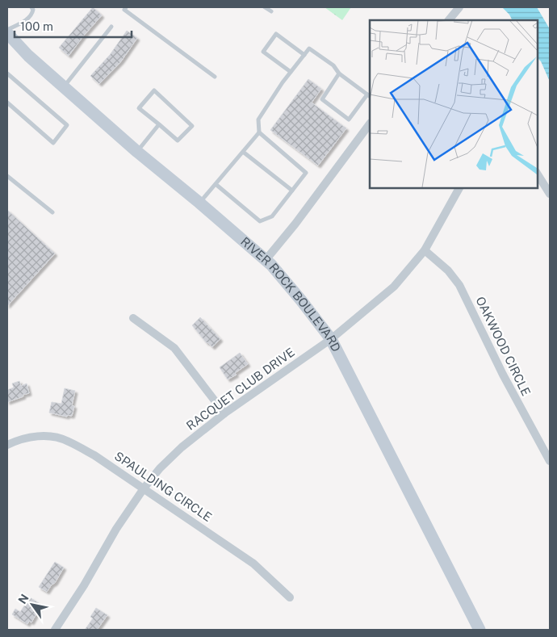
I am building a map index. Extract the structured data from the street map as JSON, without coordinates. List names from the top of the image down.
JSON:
{
  "streets": {
    "street": [
      "RIVER ROCK BOULEVARD",
      "OAKWOOD CIRCLE",
      "RACQUET CLUB DRIVE",
      "SPAULDING CIRCLE"
    ]
  },
  "crossings": [
    ["RIVER ROCK BOULEVARD", "RACQUET CLUB DRIVE"],
    ["OAKWOOD CIRCLE", "RACQUET CLUB DRIVE"],
    ["RACQUET CLUB DRIVE", "SPAULDING CIRCLE"]
  ],
  "scale_bar": "100 m",
  "north": "top left"
}
